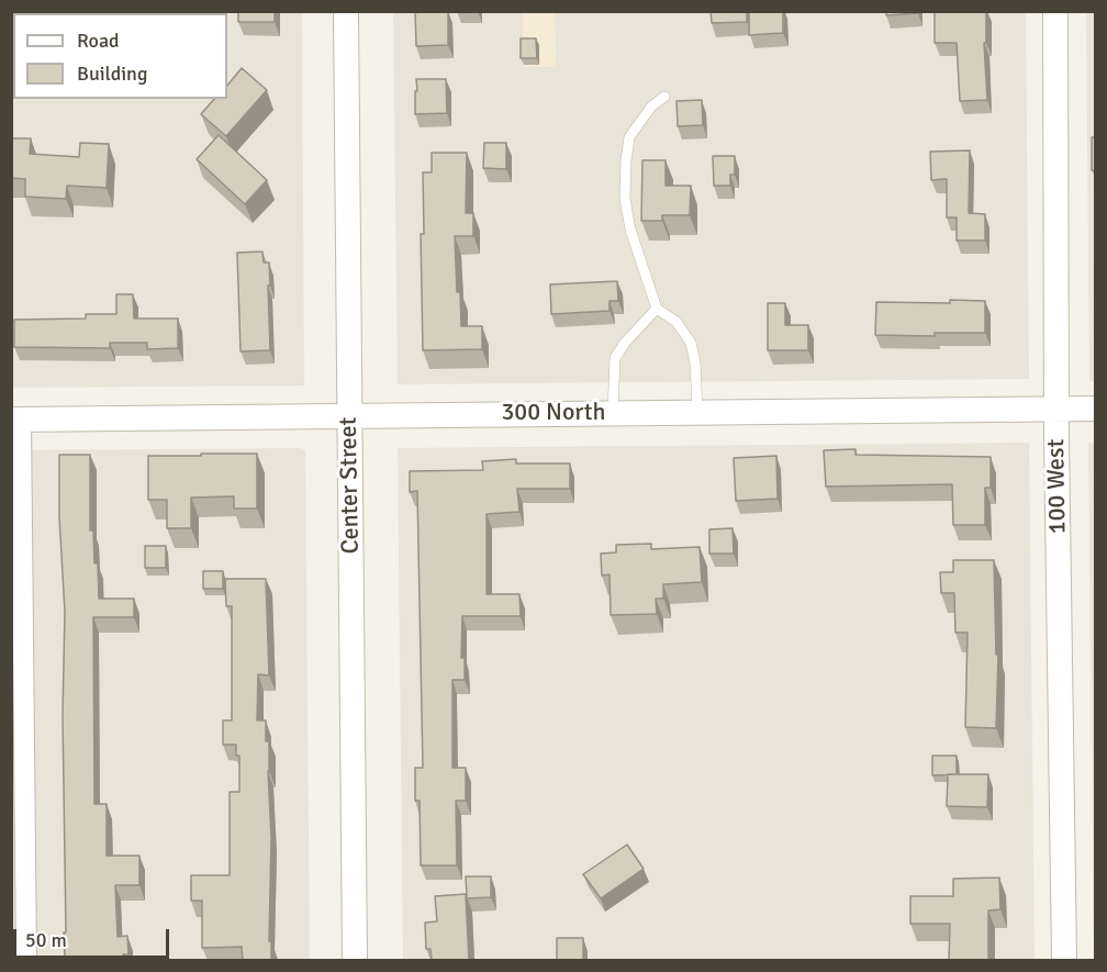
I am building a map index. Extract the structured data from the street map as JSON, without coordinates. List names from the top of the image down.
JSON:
{
  "streets": {
    "street": ["300 North", "Center Street", "100 West"]
  },
  "crossings": [
    ["300 North", "Center Street"],
    ["300 North", "100 West"]
  ],
  "legend": ["Road", "Building"],
  "scale_bar": "50 m"
}
